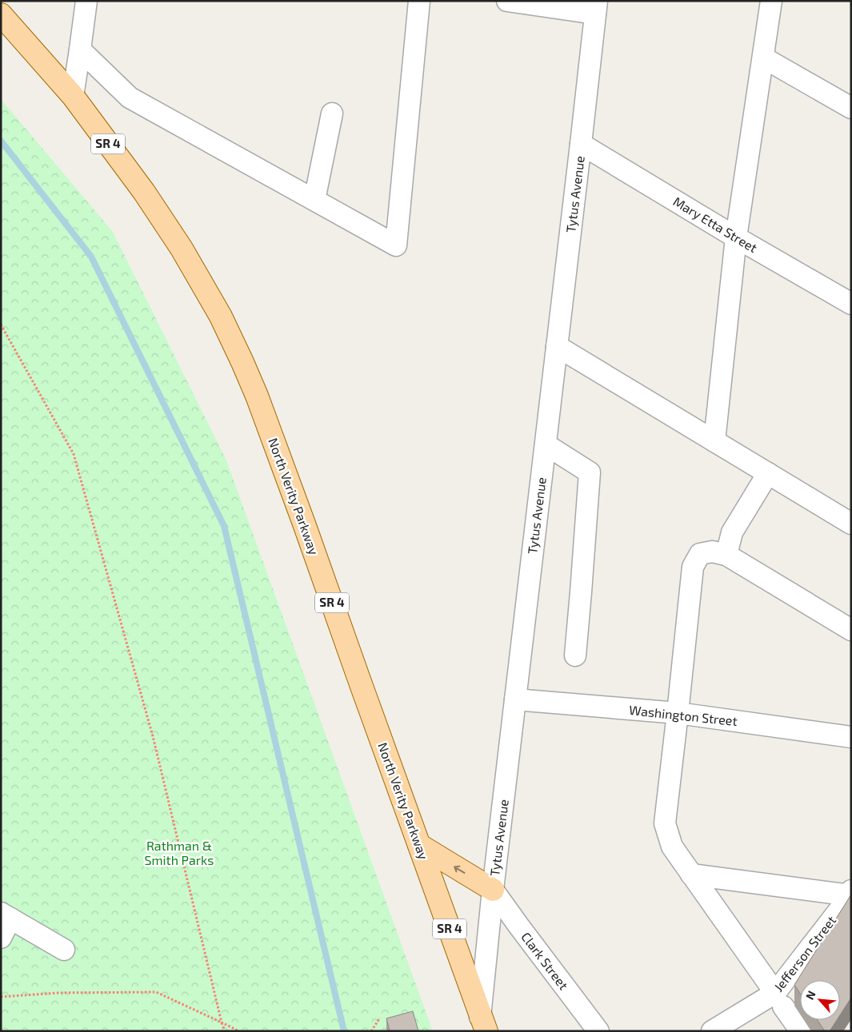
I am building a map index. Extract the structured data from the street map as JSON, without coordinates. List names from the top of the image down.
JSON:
{
  "streets": {
    "main road": ["SR 4", "North Verity Parkway"],
    "street": [
      "Tytus Avenue",
      "Mary Etta Street",
      "Washington Street",
      "Jefferson Street",
      "Clark Street"
    ]
  },
  "crossings": [
    ["Tytus Avenue", "Mary Etta Street"],
    ["Tytus Avenue", "North Verity Parkway"],
    ["Tytus Avenue", "Washington Street"],
    ["Tytus Avenue", "Clark Street"]
  ],
  "parks": ["Rathman & Smith Parks"],
  "north": "top left"
}
